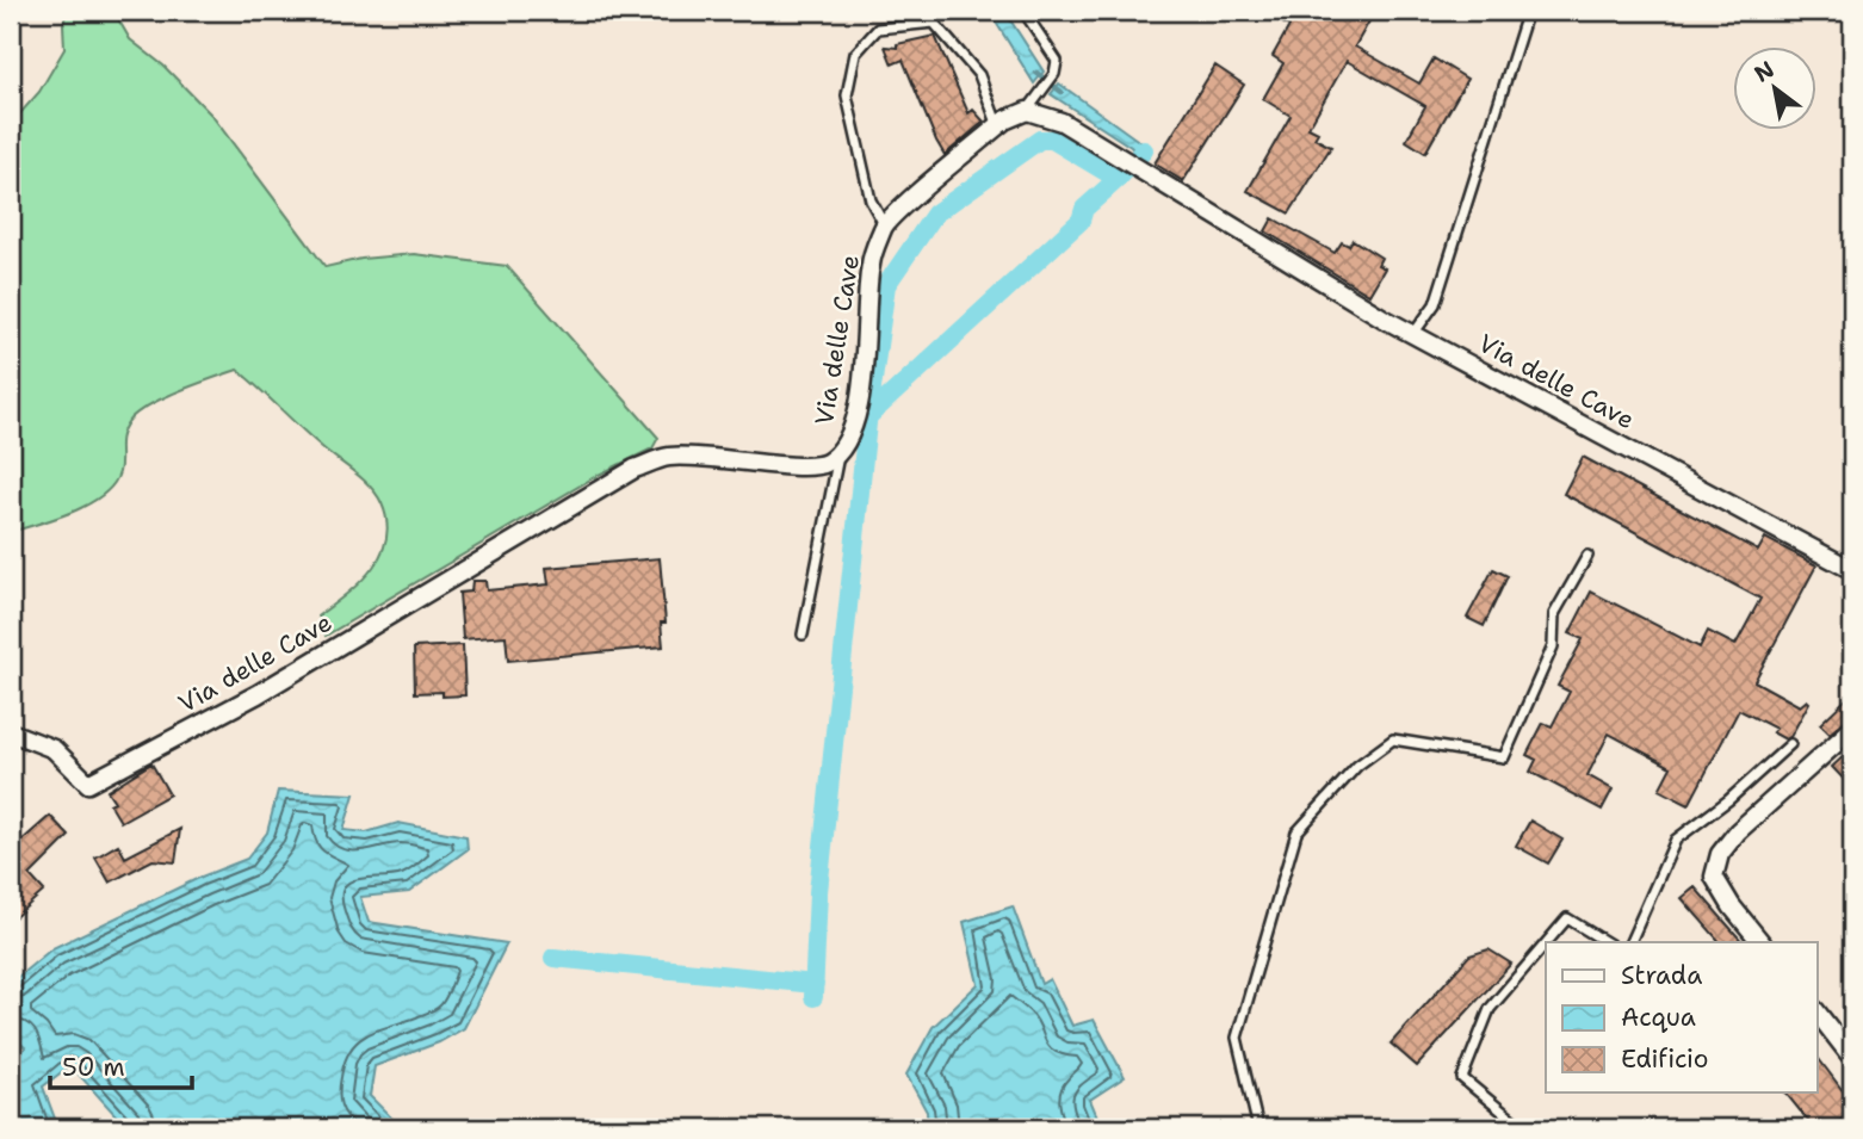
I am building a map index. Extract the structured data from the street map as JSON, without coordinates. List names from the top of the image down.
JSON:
{
  "streets": {
    "street": ["Via delle Cave"]
  },
  "legend": ["Strada", "Acqua", "Edificio"],
  "scale_bar": "50 m",
  "north": "top left"
}
